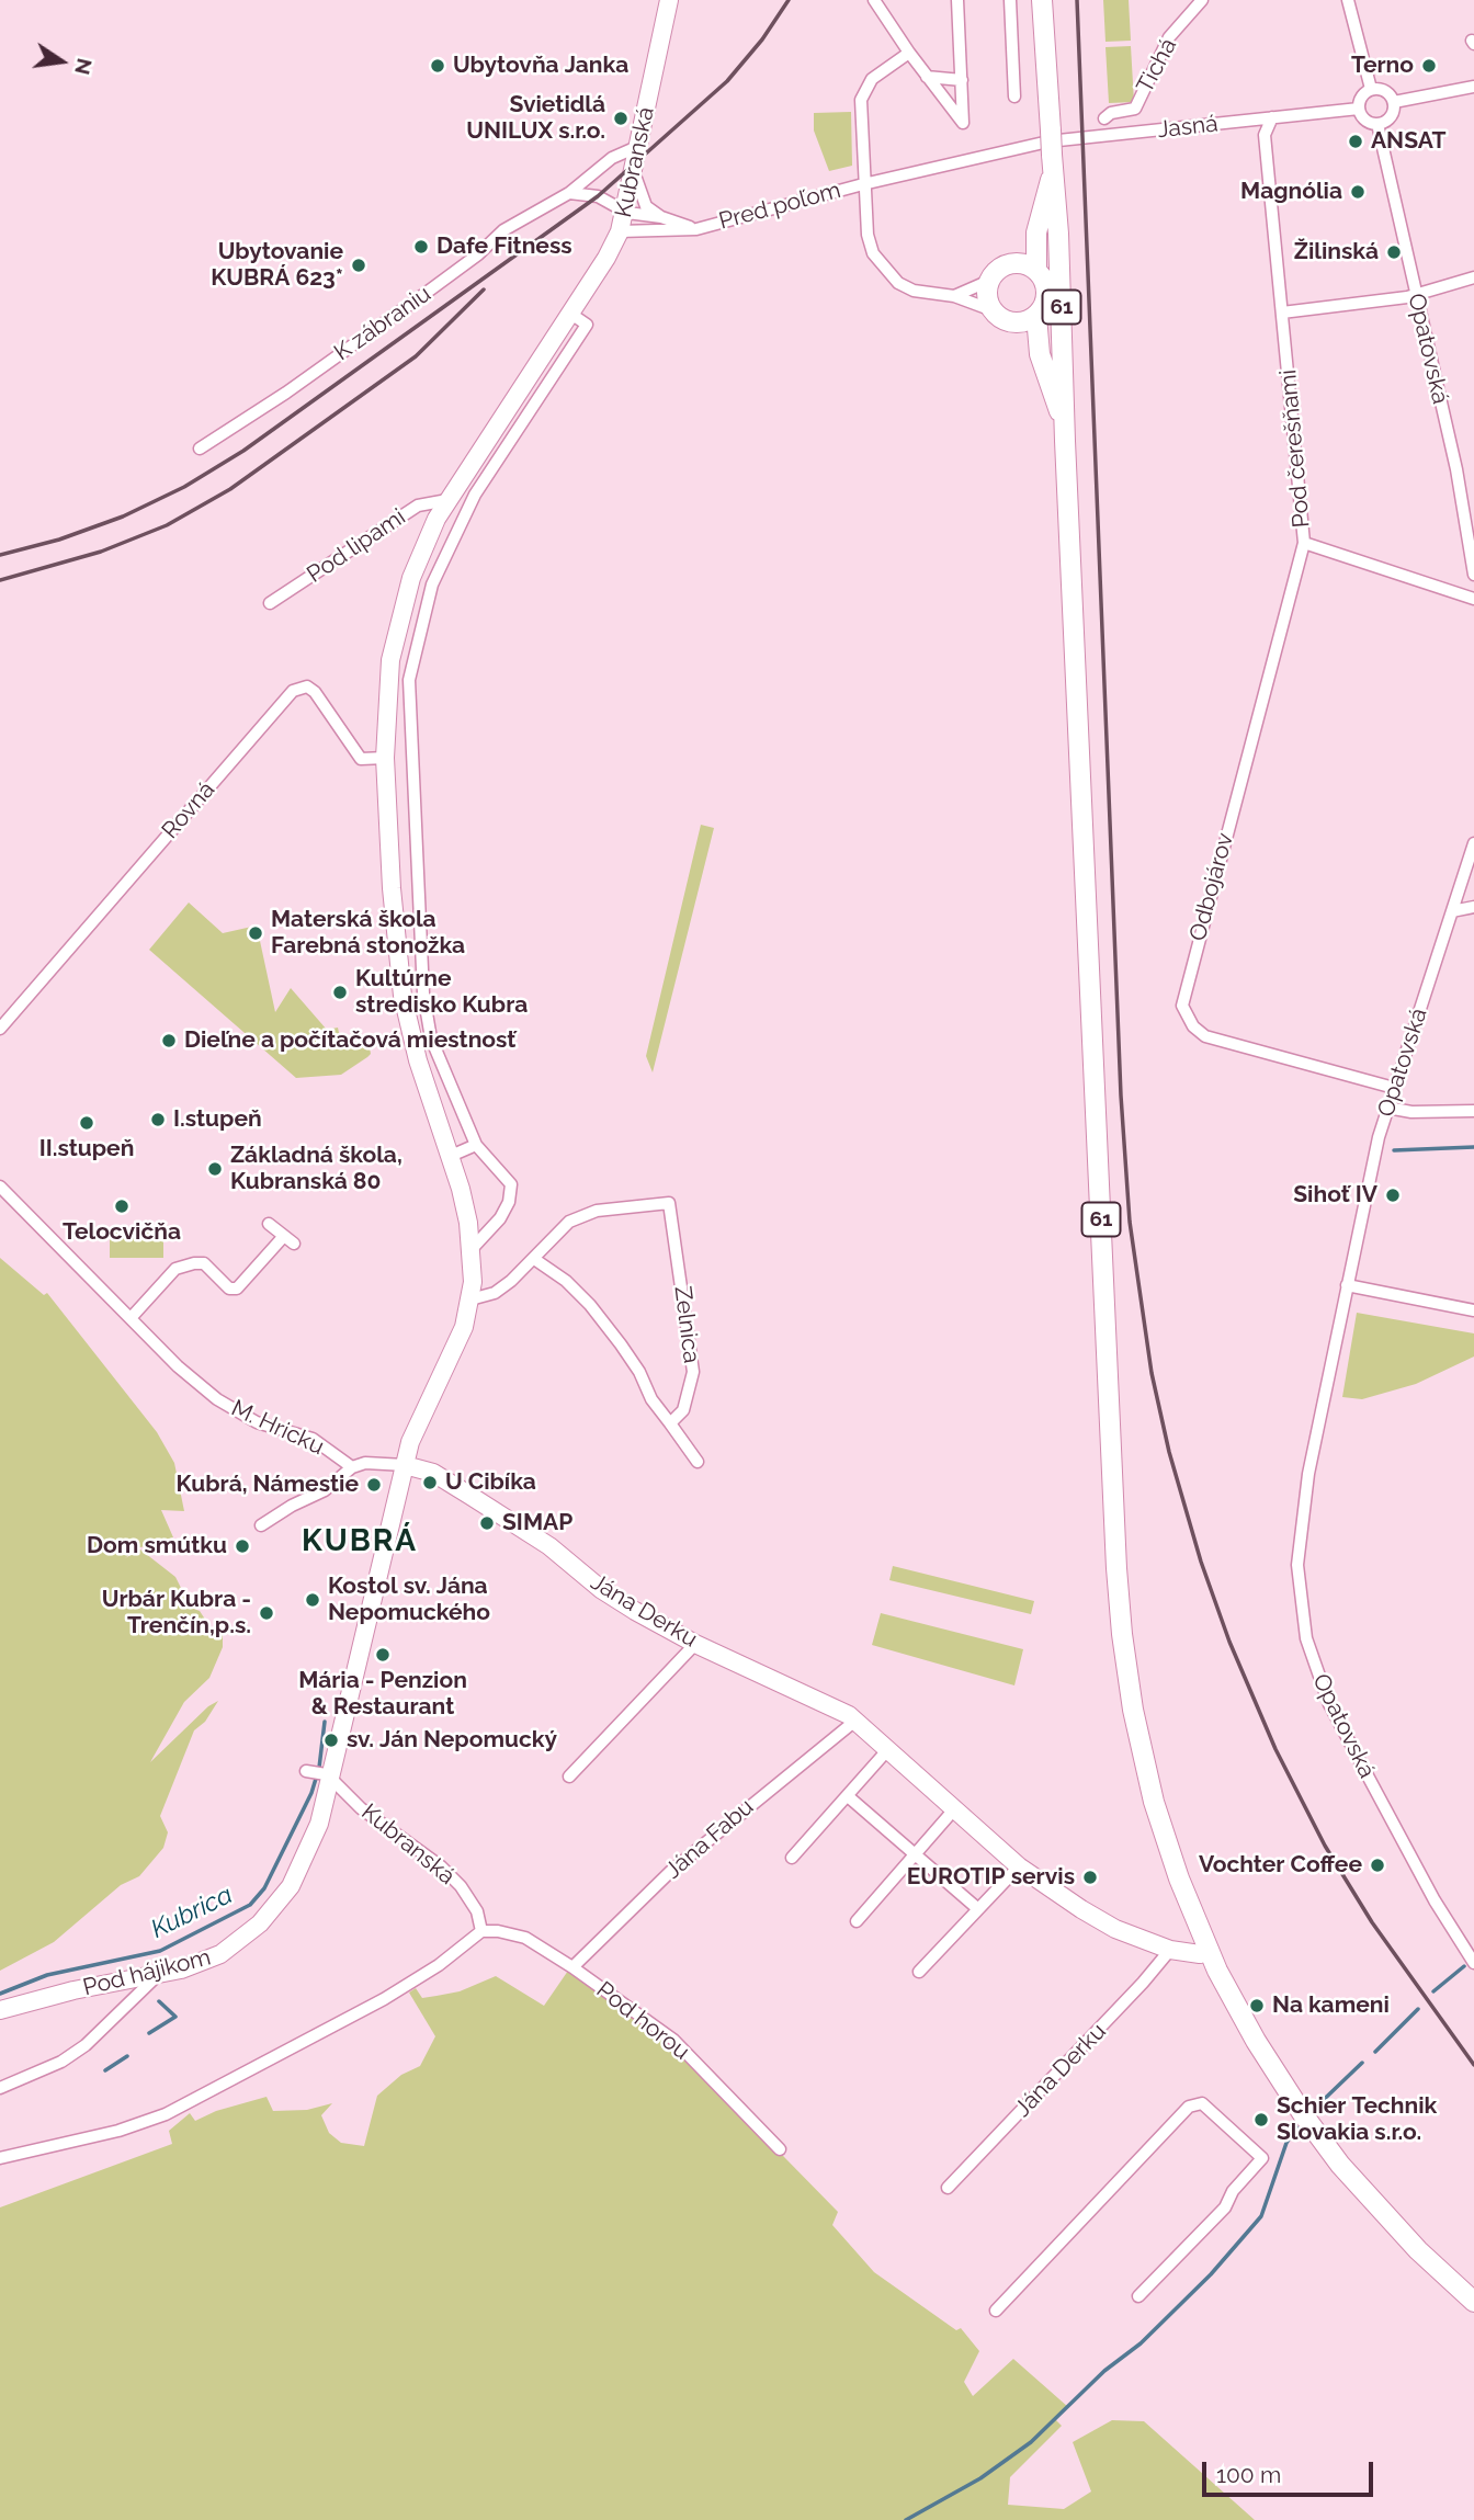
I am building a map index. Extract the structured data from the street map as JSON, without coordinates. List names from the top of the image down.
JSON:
{
  "streets": {
    "main road": ["61"],
    "street": [
      "Tichá",
      "Jasná",
      "Kubranská",
      "Pred poľom",
      "K zábraniu",
      "Opatovská",
      "Pod čerešňami",
      "Pod lipami",
      "Rovná",
      "Odbojárov",
      "Zelnica",
      "M. Hricku",
      "Jána Derku",
      "Jána Fabu",
      "Pod hájikom",
      "Pod horou"
    ]
  },
  "crossings": [
    ["Jasná", "Pred poľom"],
    ["Jasná", "Opatovská"],
    ["Jasná", "Pod čerešňami"],
    ["Kubranská", "Pred poľom"],
    ["Kubranská", "K zábraniu"],
    ["Kubranská", "Pod lipami"],
    ["Kubranská", "Rovná"],
    ["Kubranská", "Zelnica"],
    ["Kubranská", "Jána Derku"],
    ["Kubranská", "Pod hájikom"],
    ["Kubranská", "Pod horou"],
    ["Pred poľom", "61"],
    ["Pred poľom", "K zábraniu"],
    ["61", "Jána Derku"],
    ["Opatovská", "Odbojárov"],
    ["Pod čerešňami", "Odbojárov"],
    ["Jána Derku", "Jána Fabu"],
    ["Jána Fabu", "Pod horou"]
  ],
  "districts": ["KUBRÁ"],
  "water": ["Kubrica"],
  "places": [
    "Ubytovňa Janka",
    "Terno",
    "Svietidlá UNILUX s.r.o.",
    "ANSAT",
    "Magnólia",
    "Dafe Fitness",
    "Žilinská",
    "Ubytovanie KUBRÁ 623*",
    "Materská škola Farebná stonožka",
    "Kultúrne stredisko Kubra",
    "Dieľne a počítačová miestnosť",
    "I.stupeň",
    "II.stupeň",
    "Základná škola, Kubranská 80",
    "Sihoť IV",
    "Telocvičňa",
    "U Cibíka",
    "Kubrá, Námestie",
    "SIMAP",
    "Dom smútku",
    "Kostol sv. Jána Nepomuckého",
    "Urbár Kubra - Trenčín,p.s.",
    "Mária - Penzion & Restaurant",
    "sv. Ján Nepomucký",
    "Vochter Coffee",
    "EUROTIP servis",
    "Na kameni",
    "Schier Technik Slovakia s.r.o."
  ],
  "scale_bar": "100 m",
  "north": "right"
}
